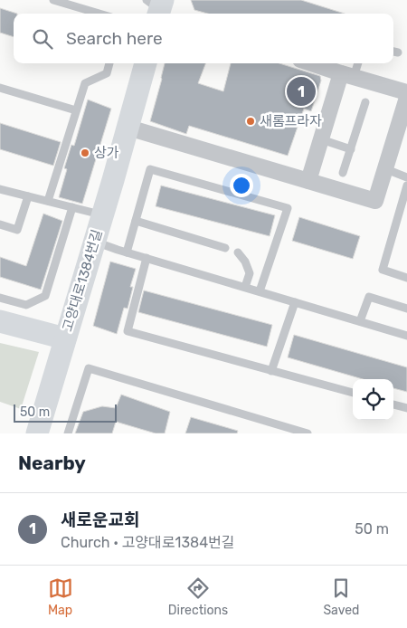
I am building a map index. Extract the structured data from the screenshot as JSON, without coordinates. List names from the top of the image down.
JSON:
{
  "streets": {
    "street": ["고양대로1384번길"]
  },
  "places": ["새롬프라자", "상가"],
  "scale_bar": "50 m",
  "page": {
    "search": "Search here",
    "pins": "1",
    "scale": "50 m",
    "heading": "Nearby",
    "list": [
      {
        "mark": "1",
        "name": "새로운교회",
        "note": "Church · 고양대로1384번길",
        "value": "50 m"
      }
    ],
    "nav": ["Map", "Directions", "Saved"]
  }
}
